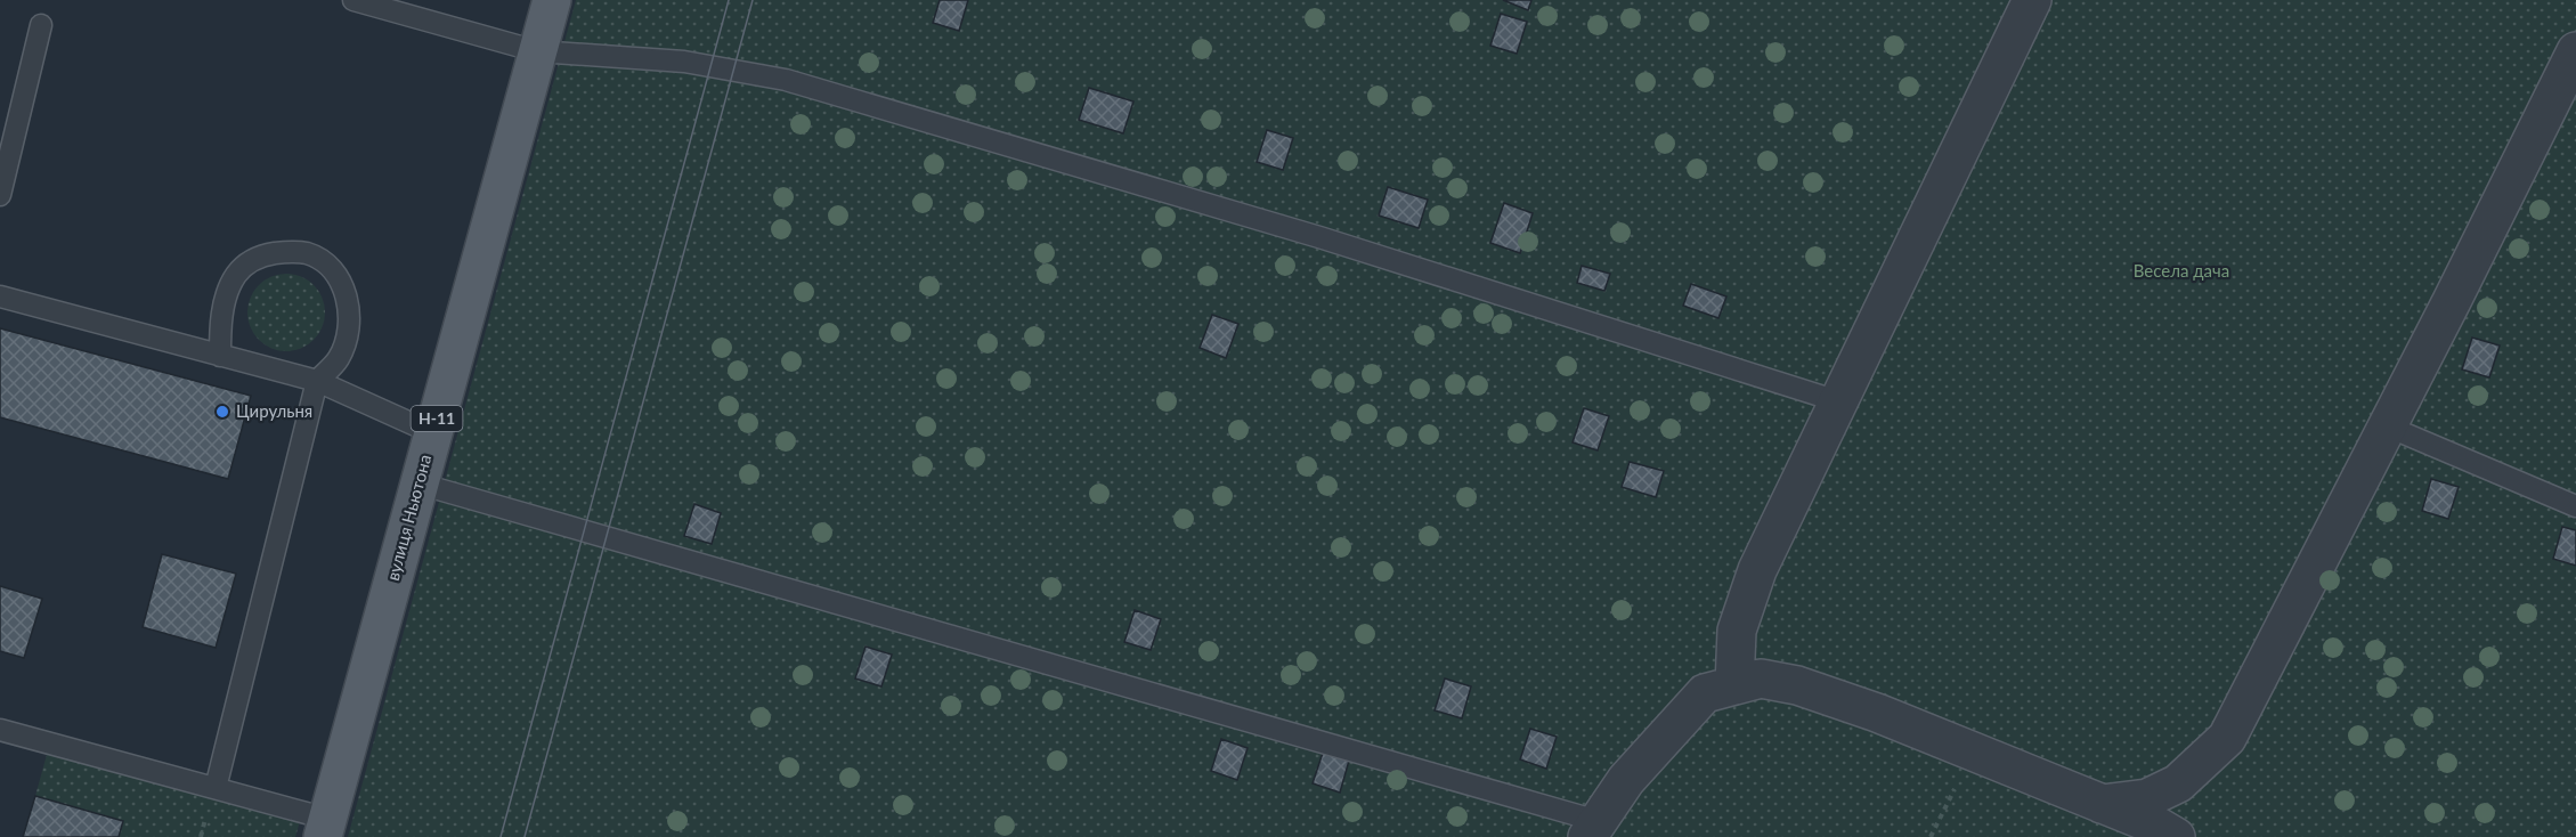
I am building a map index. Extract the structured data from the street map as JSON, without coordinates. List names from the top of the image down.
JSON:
{
  "streets": {
    "main road": ["Н-11", "вулиця Ньютона"]
  },
  "parks": ["Весела дача"],
  "places": ["Цирульня"]
}
